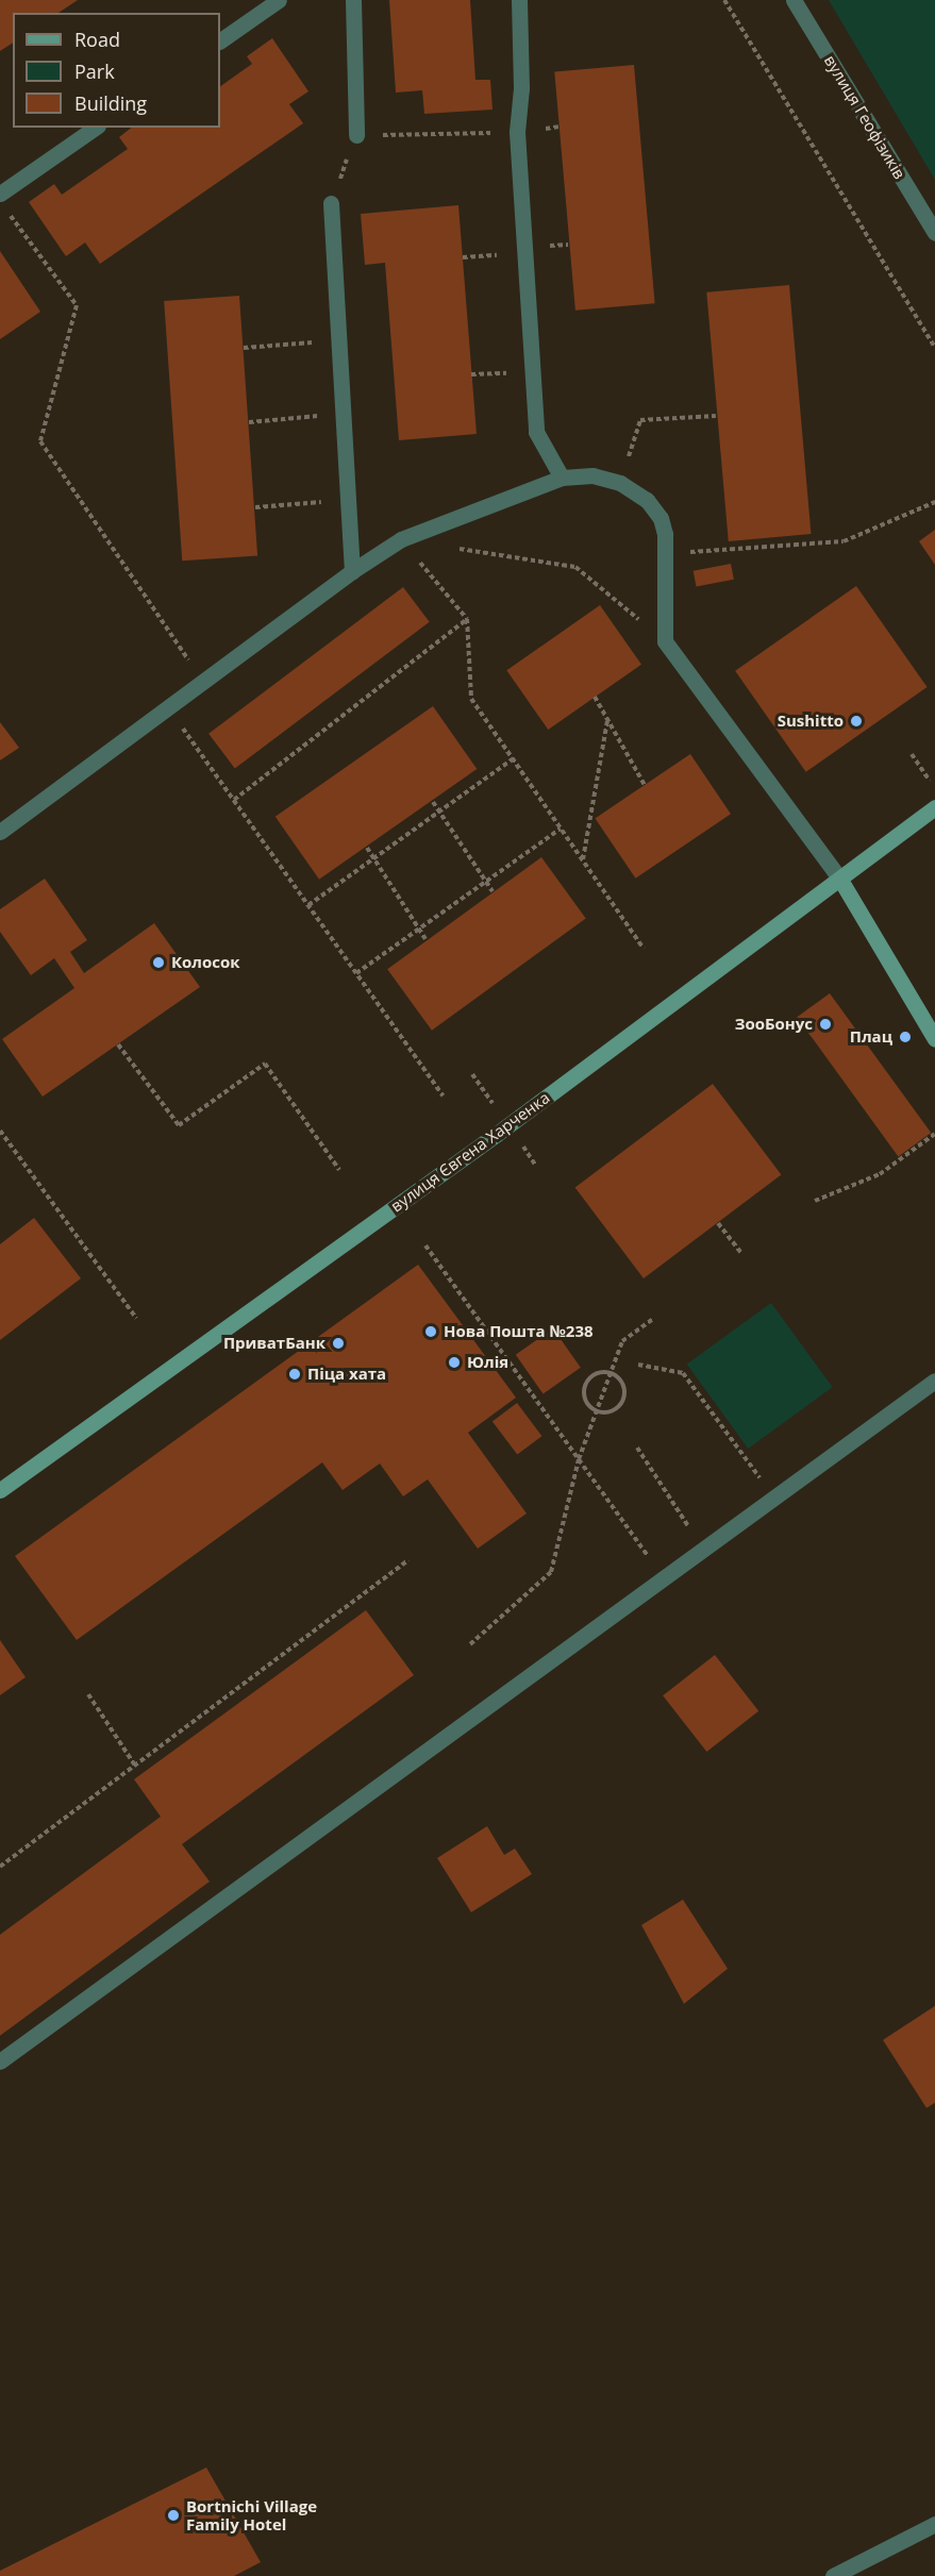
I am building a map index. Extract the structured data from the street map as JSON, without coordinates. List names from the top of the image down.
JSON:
{
  "streets": {
    "main road": ["вулиця Євгена Харченка"],
    "street": ["вулиця Геофізиків"]
  },
  "places": [
    "Sushitto",
    "Колосок",
    "ЗооБонус",
    "Плац",
    "Нова Пошта №238",
    "ПриватБанк",
    "Юлія",
    "Піца хата",
    "Bortnichi Village Family Hotel"
  ],
  "legend": ["Road", "Park", "Building"]
}
